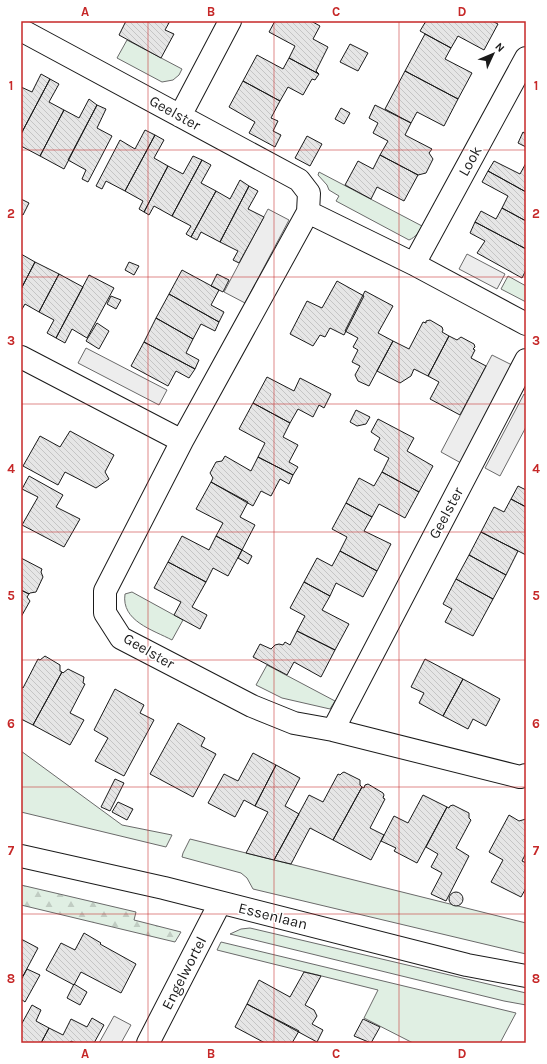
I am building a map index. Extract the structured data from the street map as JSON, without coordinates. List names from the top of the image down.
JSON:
{
  "streets": {
    "street": [
      "Geelster",
      "Look",
      "Essenlaan",
      "Engelwortel"
    ]
  },
  "crossings": [
    ["Essenlaan", "Engelwortel"]
  ],
  "north": "top right",
  "grid": {
    "columns": [
      "A",
      "B",
      "C",
      "D"
    ],
    "rows": [
      "1",
      "2",
      "3",
      "4",
      "5",
      "6",
      "7",
      "8"
    ]
  }
}
